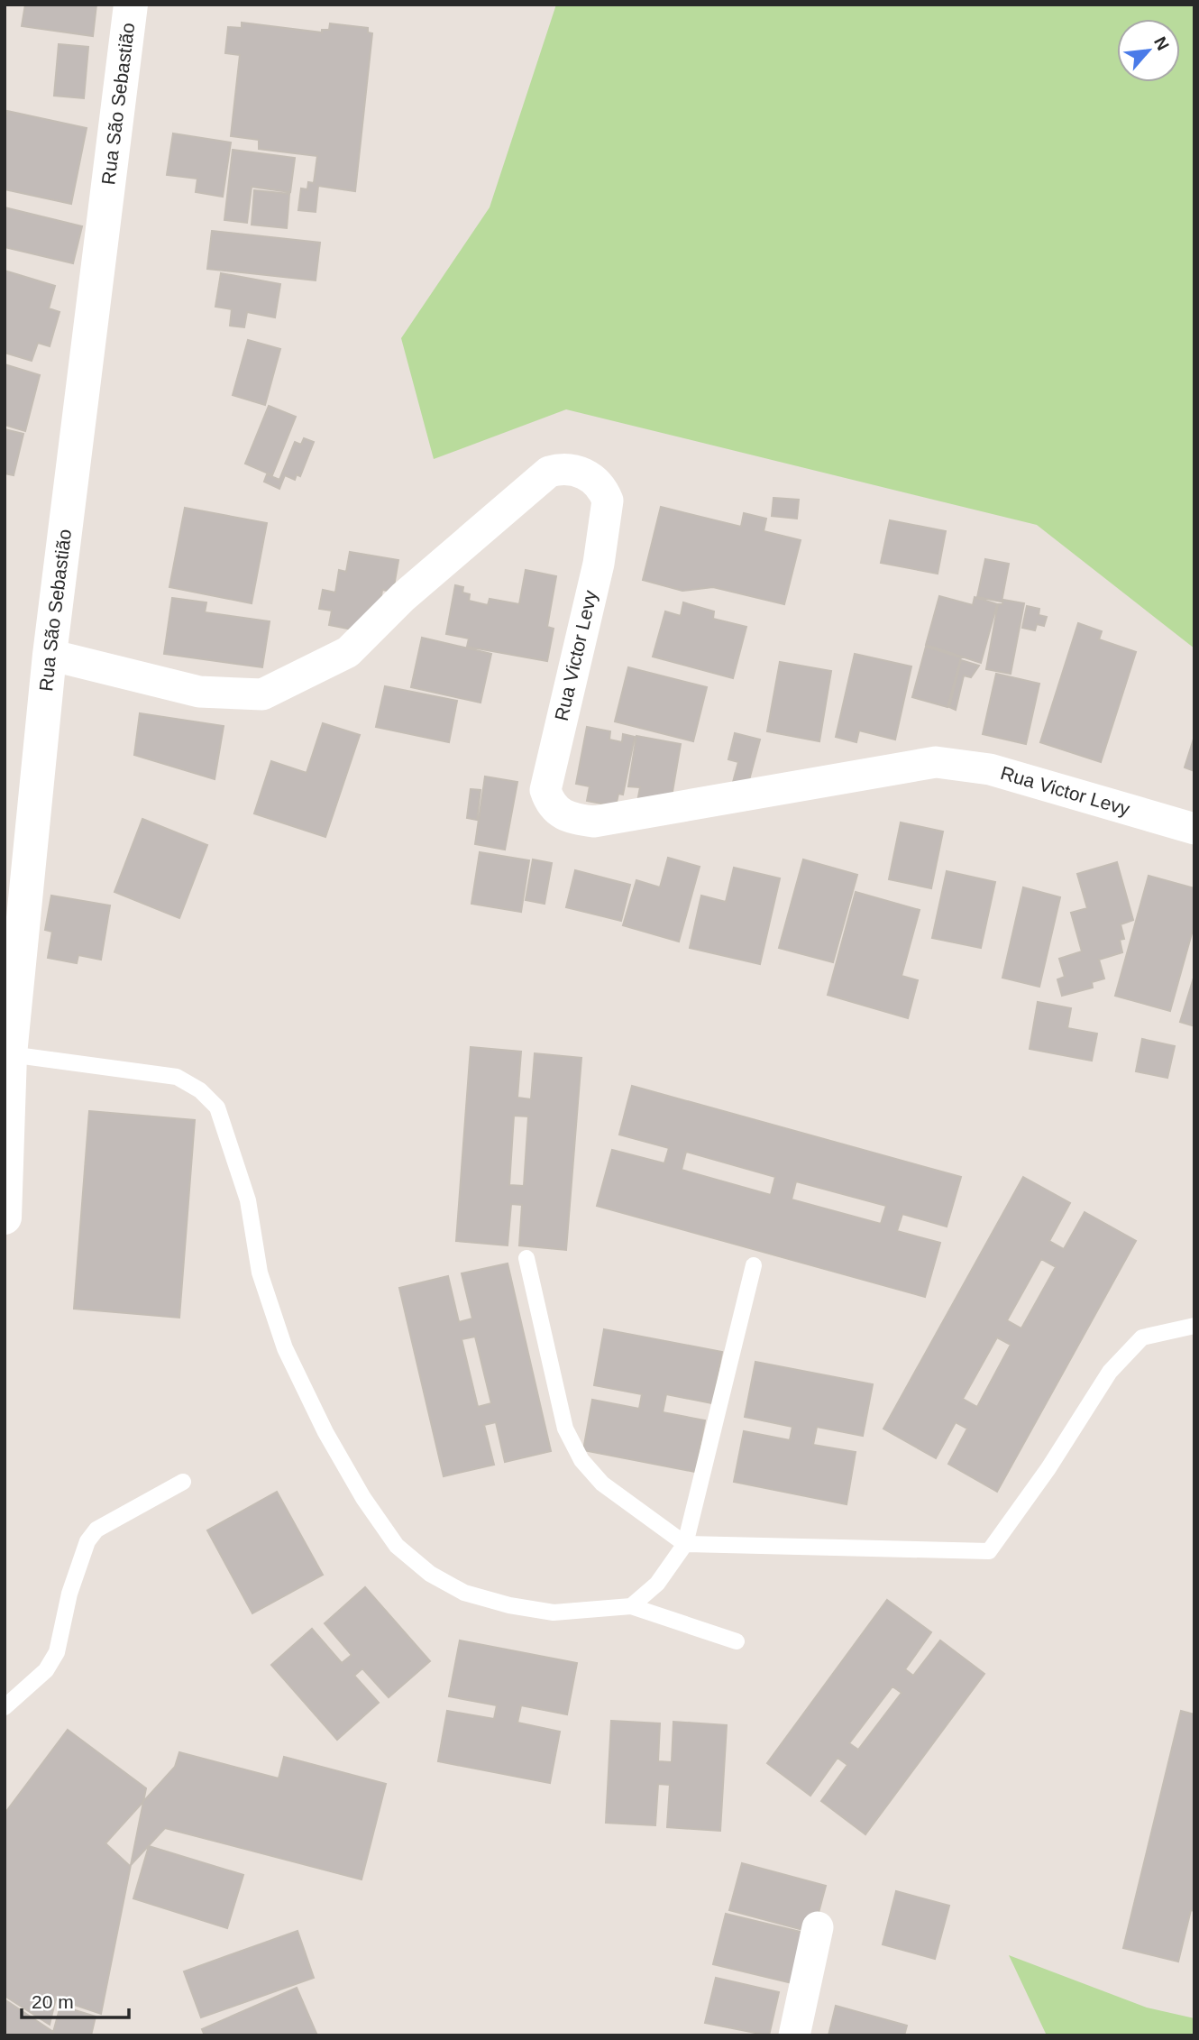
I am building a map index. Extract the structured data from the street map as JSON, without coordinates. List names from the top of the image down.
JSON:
{
  "streets": {
    "street": ["Rua São Sebastião", "Rua Victor Levy"]
  },
  "crossings": [
    ["Rua São Sebastião", "Rua Victor Levy"]
  ],
  "scale_bar": "20 m",
  "north": "top right"
}
